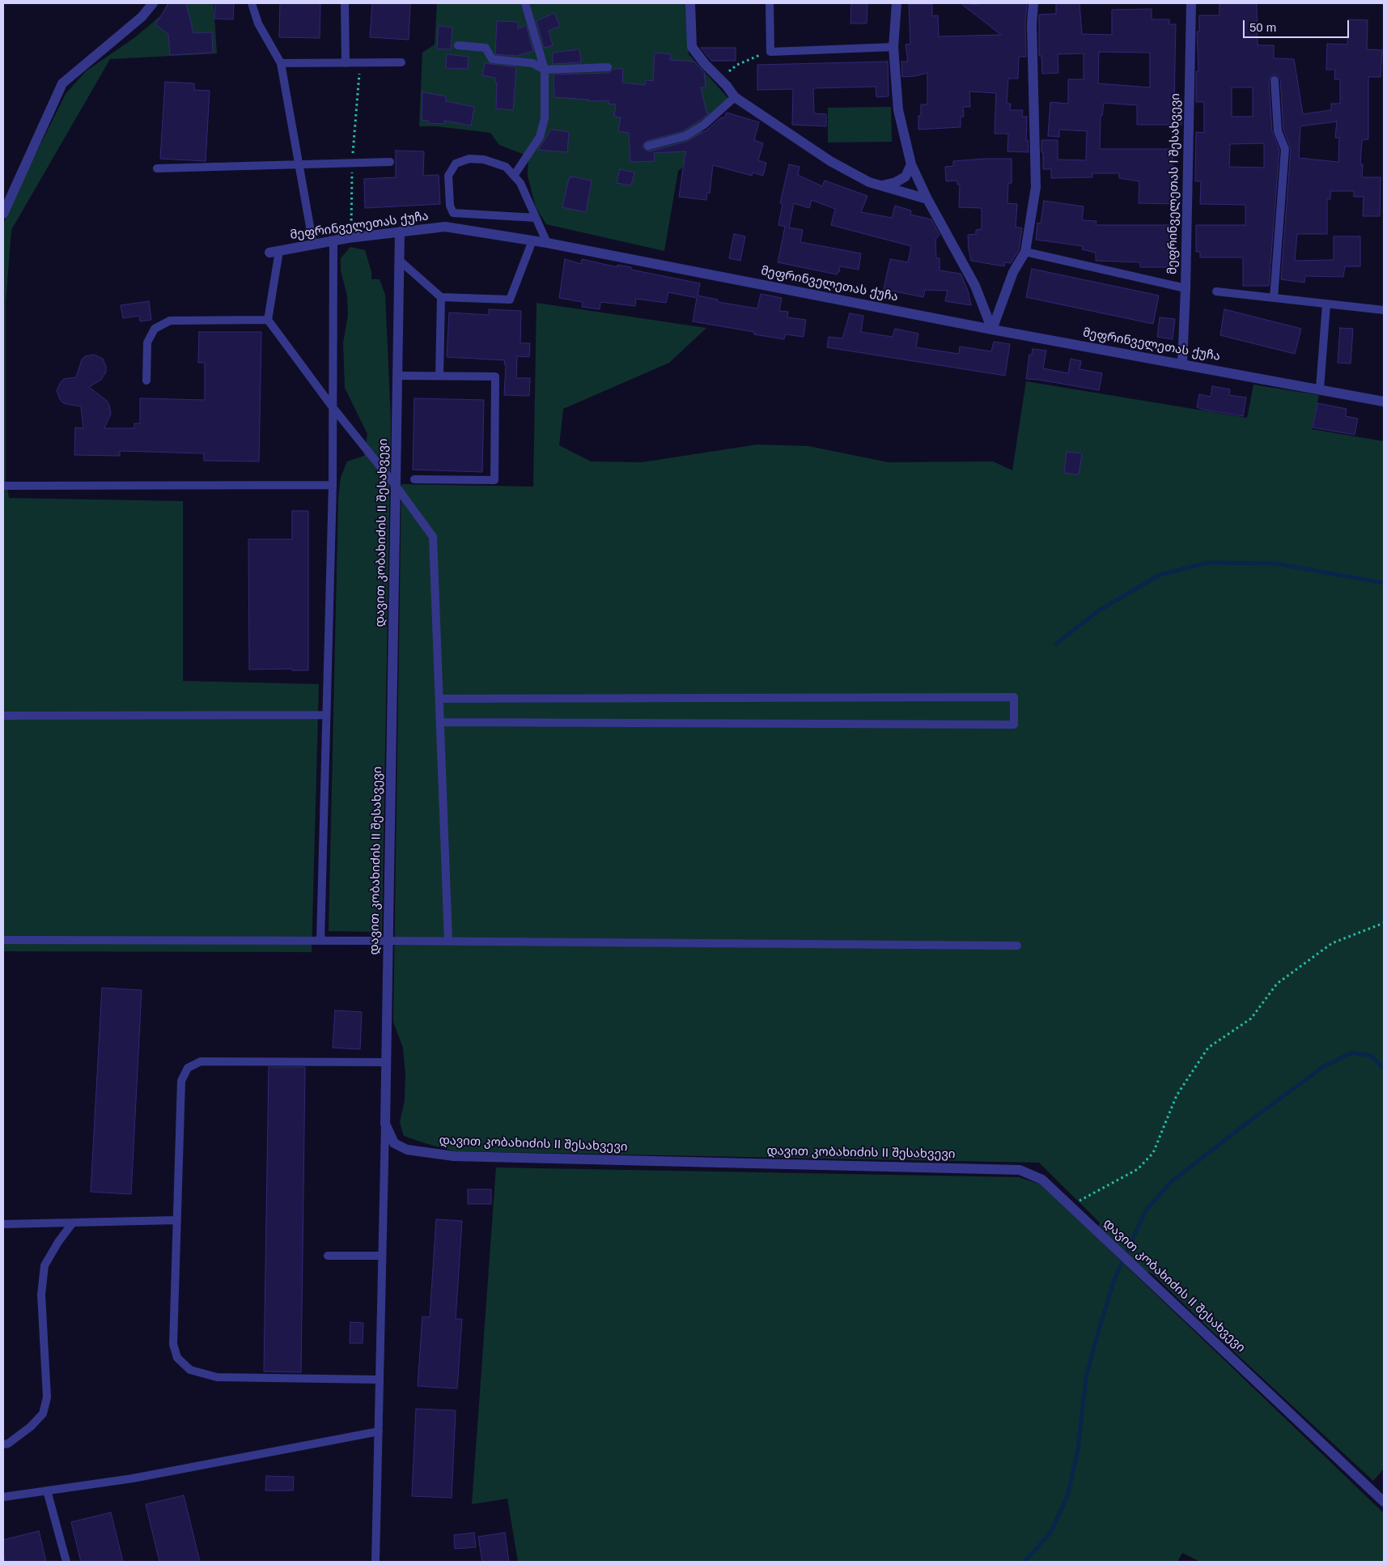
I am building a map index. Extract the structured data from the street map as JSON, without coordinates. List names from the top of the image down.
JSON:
{
  "streets": {
    "street": ["მეფრინველეთას I შესახვევი", "მეფრინველეთას ქუჩა", "დავით კობახიძის II შესახვევი"]
  },
  "crossings": [
    ["მეფრინველეთას I შესახვევი", "მეფრინველეთას ქუჩა"],
    ["მეფრინველეთას ქუჩა", "დავით კობახიძის II შესახვევი"]
  ],
  "scale_bar": "50 m"
}
